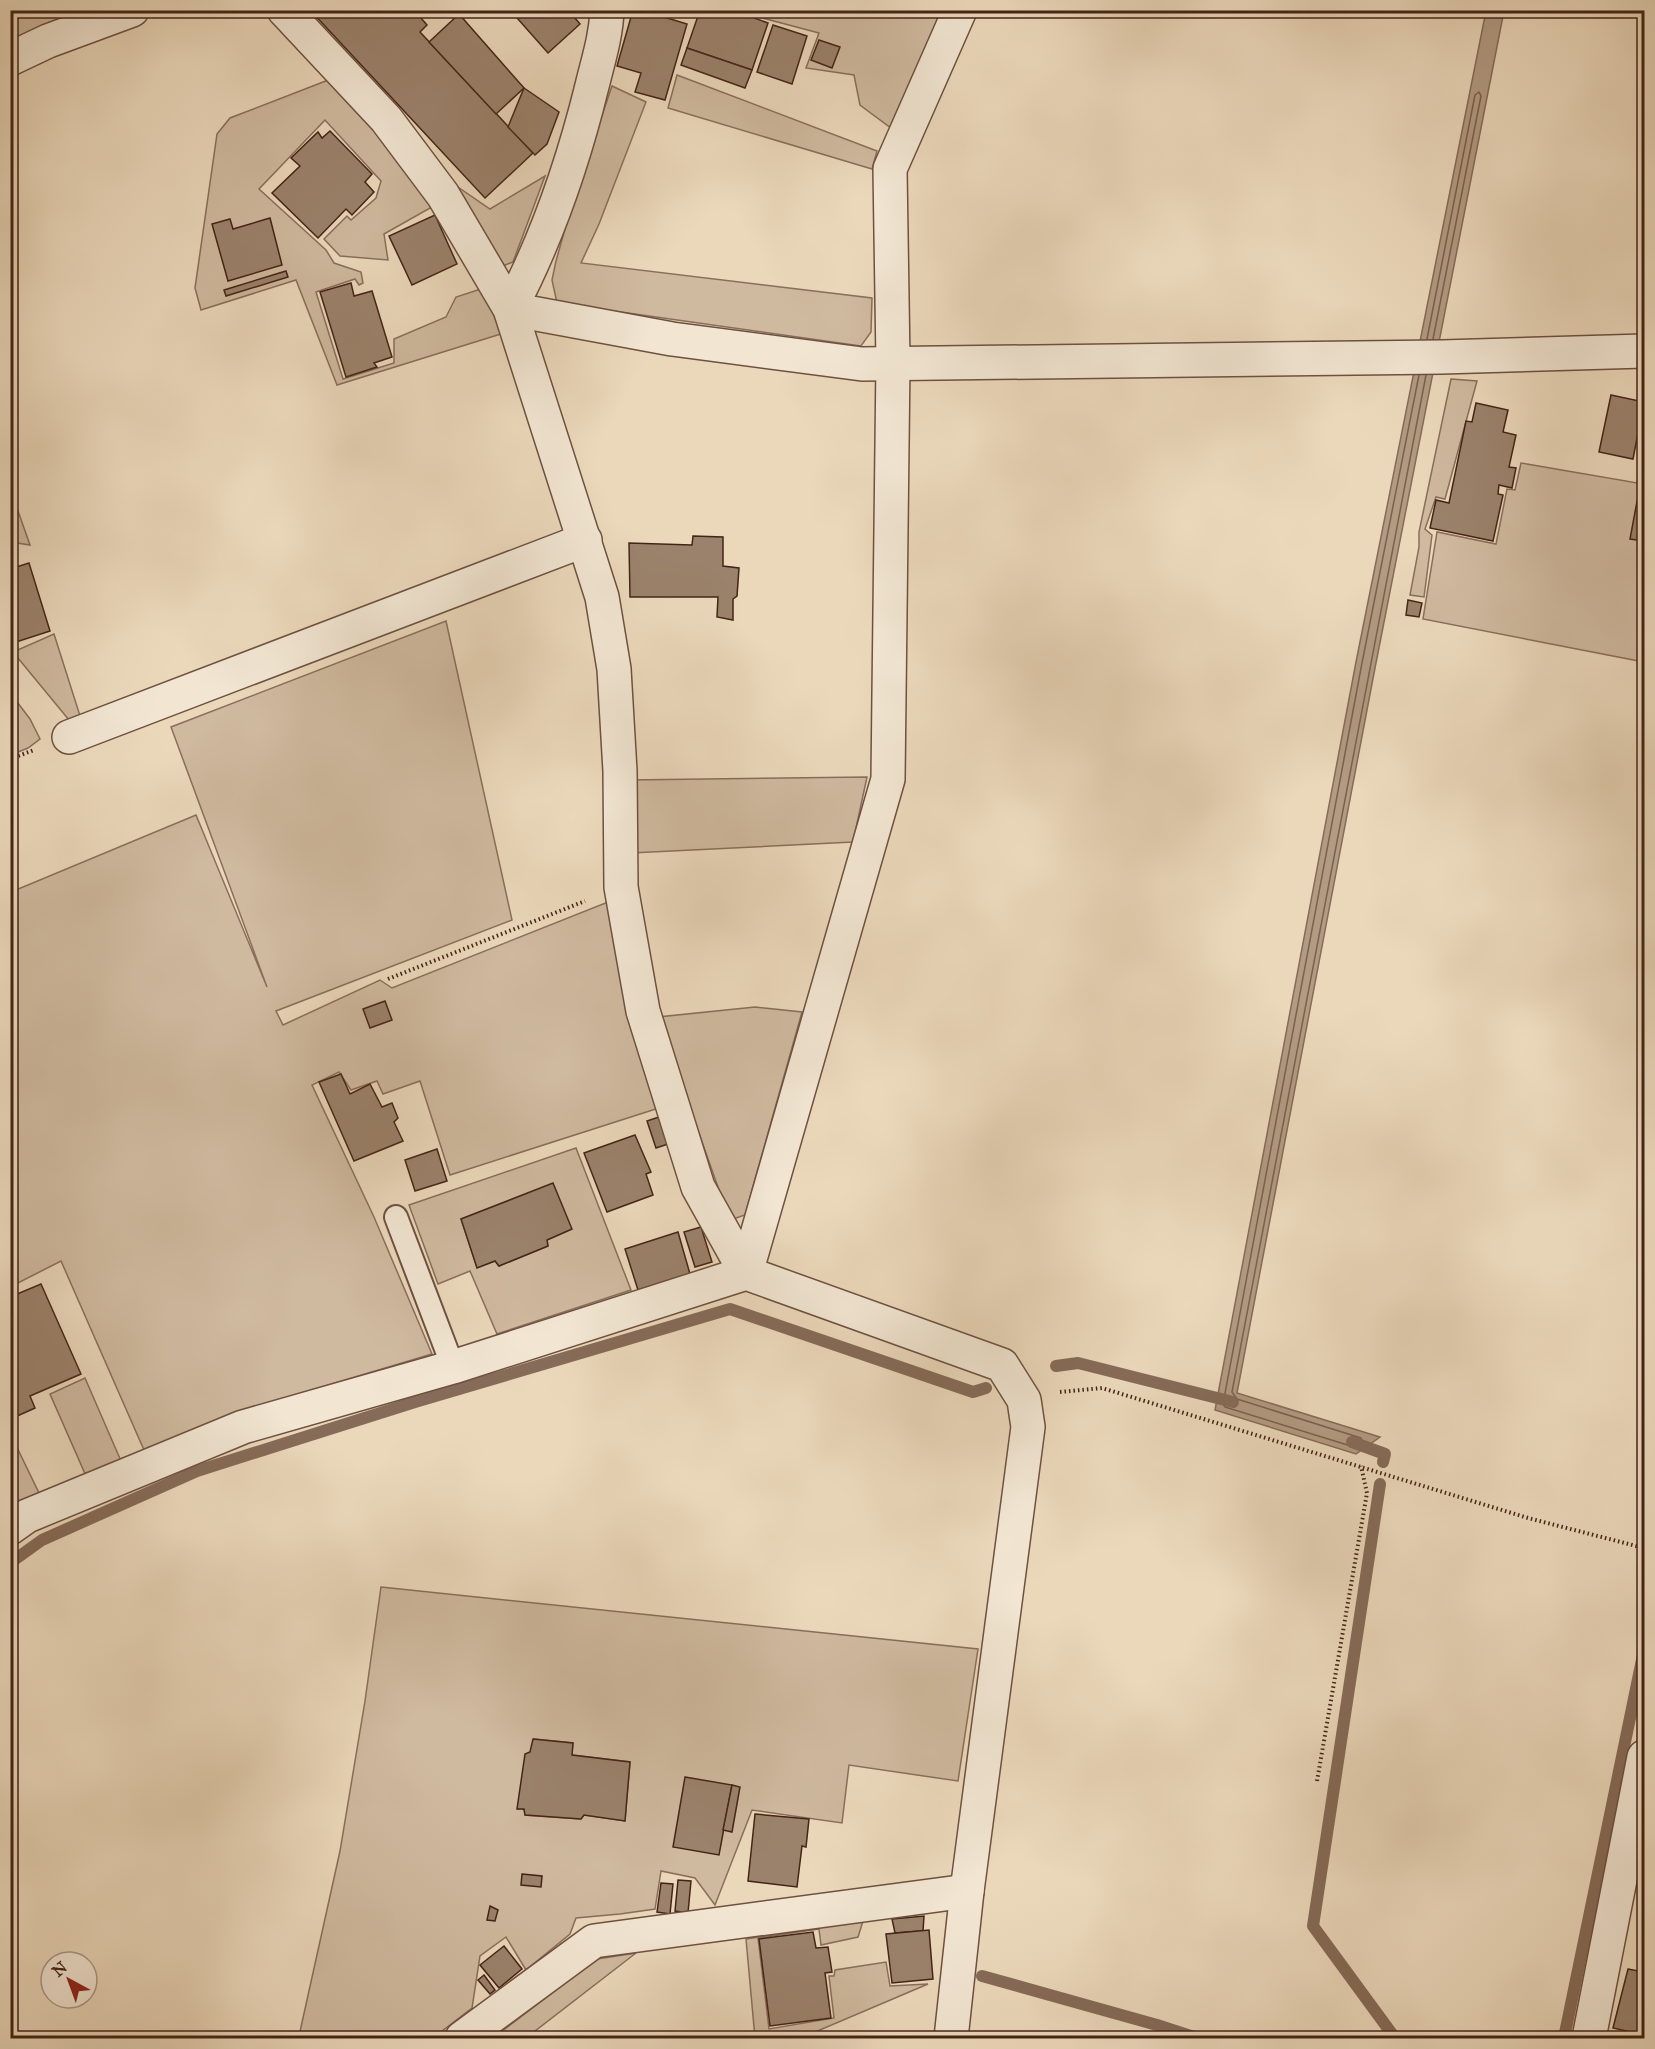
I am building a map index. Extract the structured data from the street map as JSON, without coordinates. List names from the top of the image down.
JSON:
{
  "north": "top left"
}
